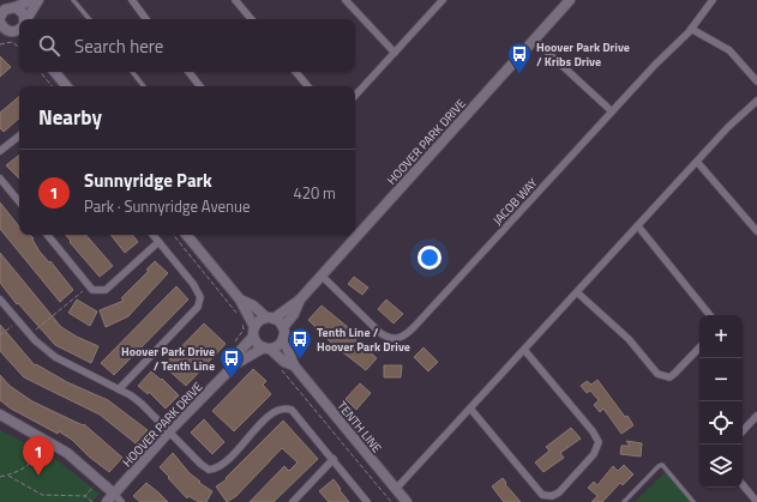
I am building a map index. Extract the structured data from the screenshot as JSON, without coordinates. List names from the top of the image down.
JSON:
{
  "streets": {
    "street": ["HOOVER PARK DRIVE", "JACOB WAY", "TENTH LINE"]
  },
  "crossings": [
    ["HOOVER PARK DRIVE", "JACOB WAY"],
    ["HOOVER PARK DRIVE", "TENTH LINE"]
  ],
  "places": {
    "bus stop": ["Hoover Park Drive / Kribs Drive", "Tenth Line / Hoover Park Drive", "Hoover Park Drive / Tenth Line"]
  },
  "page": {
    "search": "Search here",
    "heading": "Nearby",
    "list": [
      {
        "mark": "1",
        "name": "Sunnyridge Park",
        "note": "Park · Sunnyridge Avenue",
        "value": "420 m"
      }
    ],
    "map_buttons": ["+", "−"],
    "pins": "1"
  }
}
